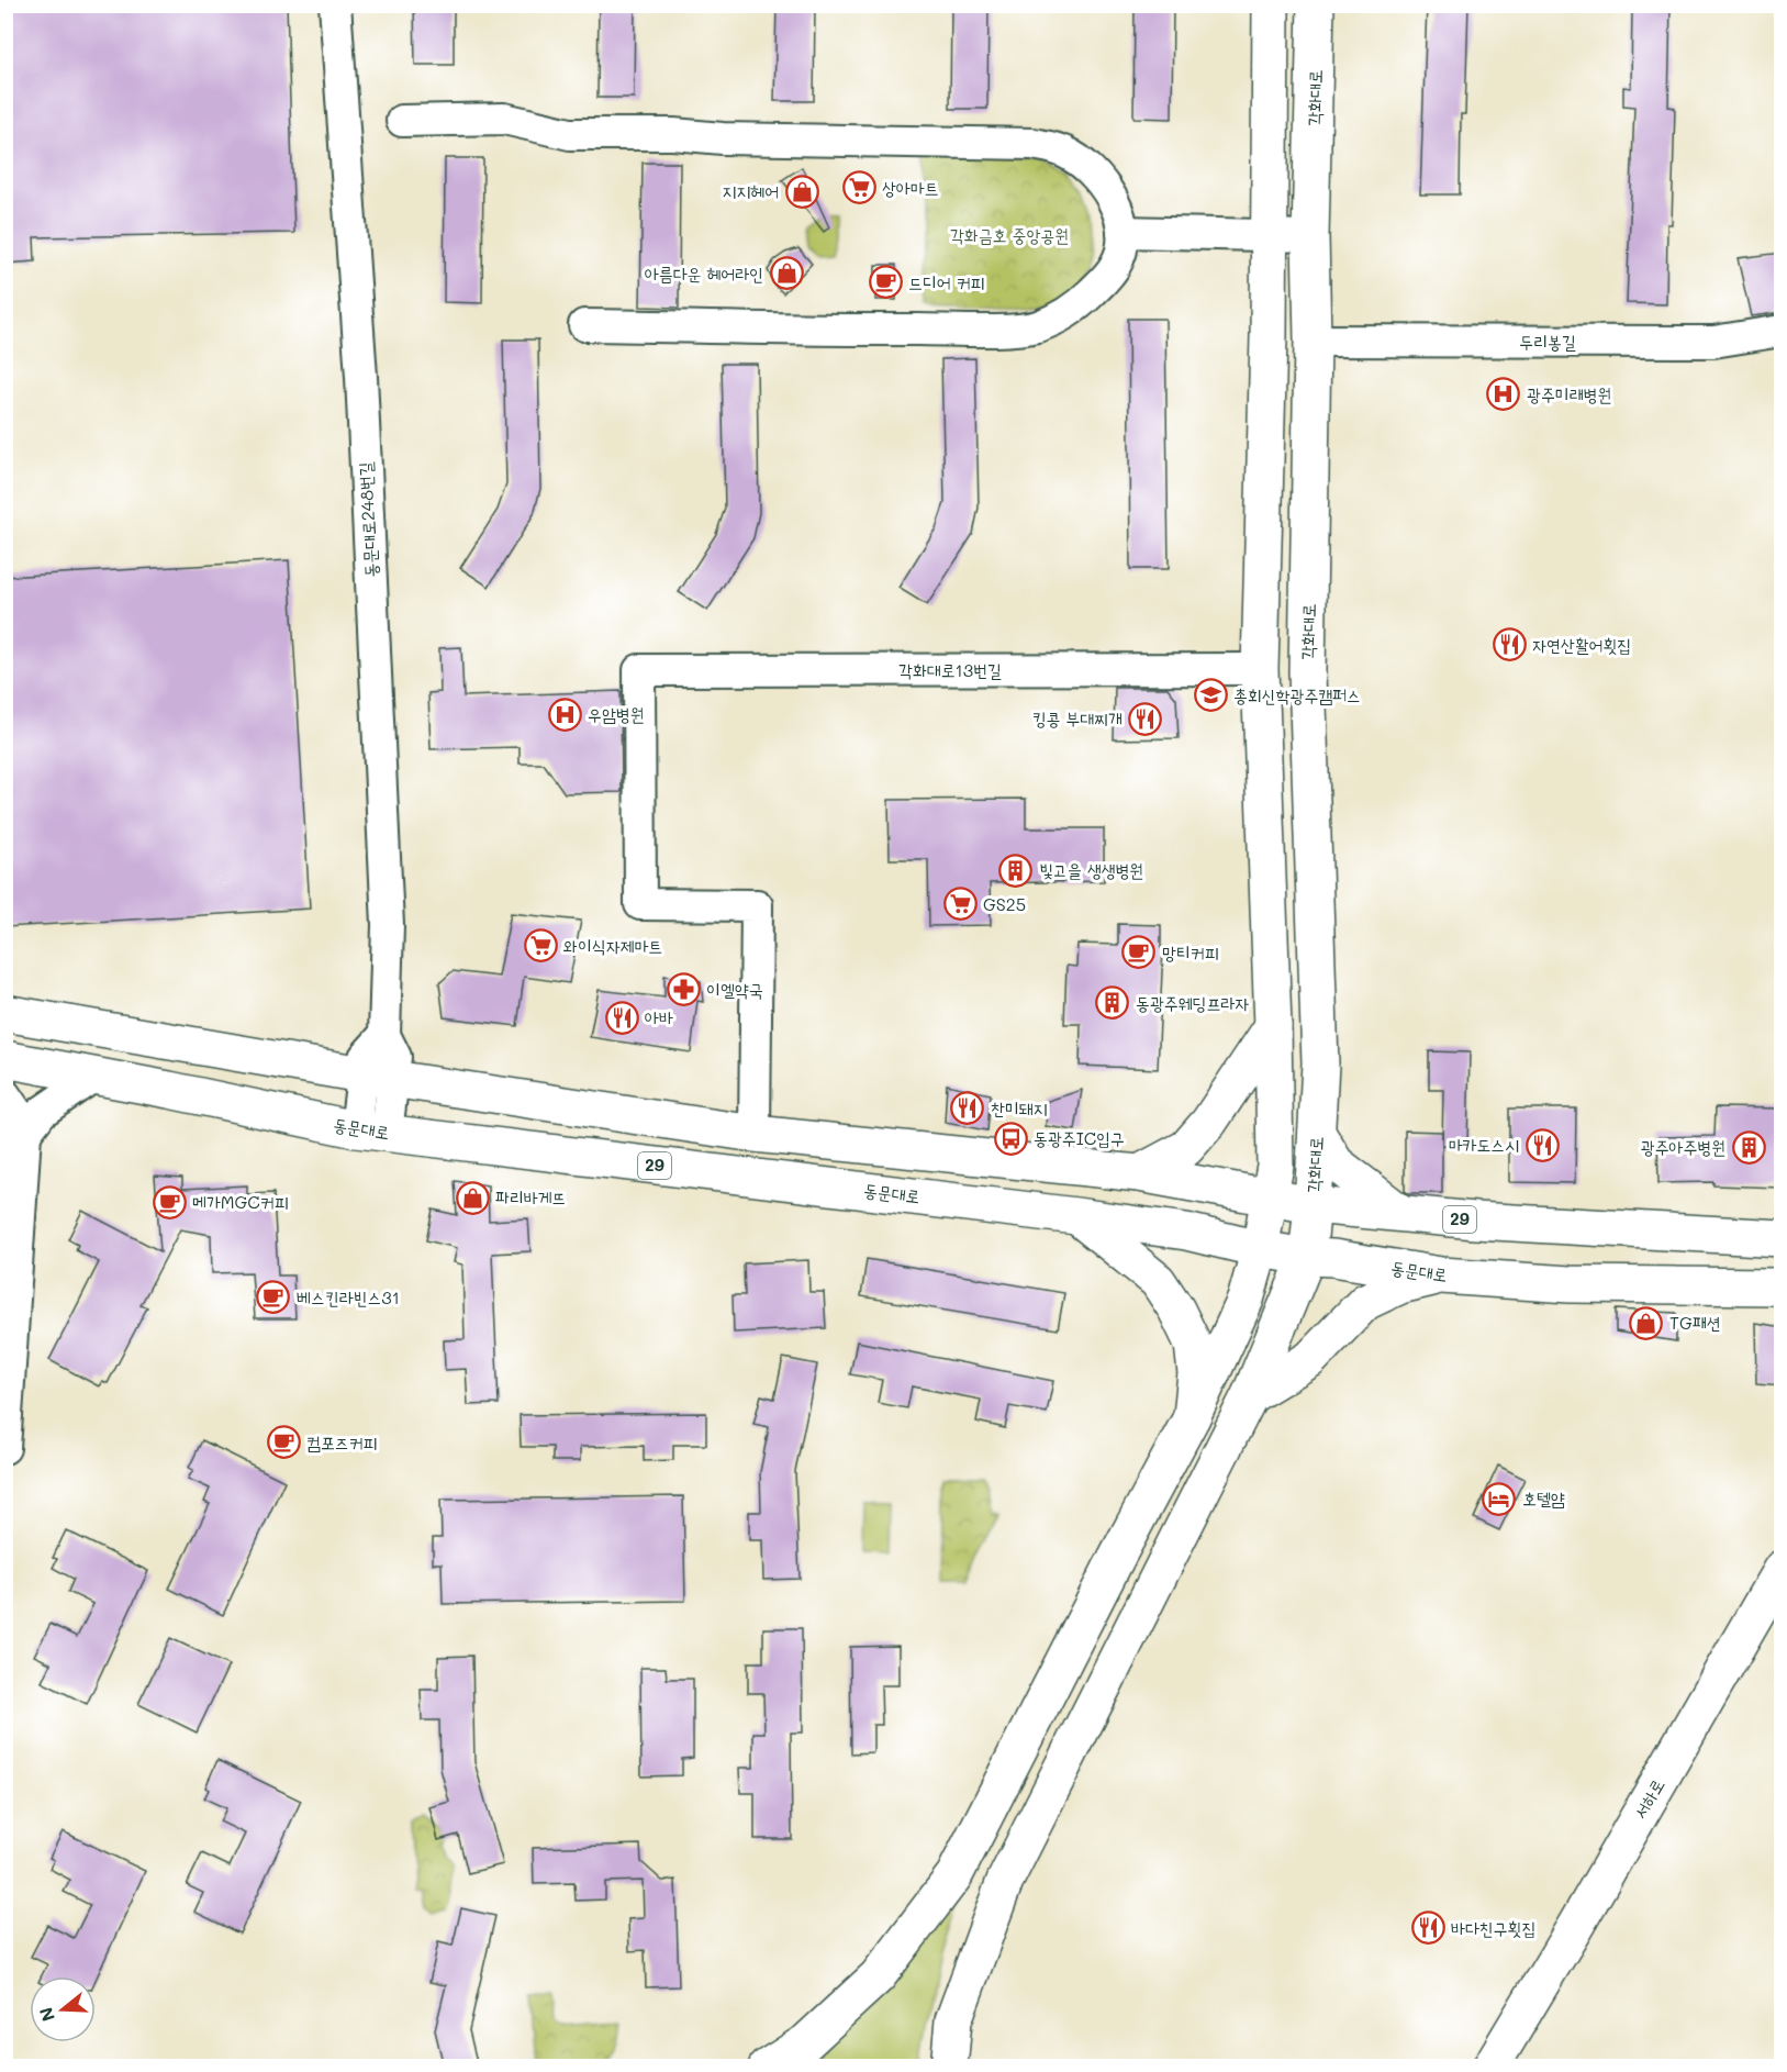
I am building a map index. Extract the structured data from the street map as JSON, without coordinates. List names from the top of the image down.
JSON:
{
  "streets": {
    "main road": [
      "각화대로",
      "동문대로",
      "29",
      "서하로"
    ],
    "street": ["두리봉길", "동문대로248번길", "각화대로13번길"]
  },
  "crossings": [
    ["각화대로", "두리봉길"],
    ["각화대로", "동문대로"],
    ["각화대로", "29"],
    ["동문대로248번길", "동문대로"],
    ["동문대로248번길", "29"],
    ["각화대로13번길", "29"]
  ],
  "parks": ["각화금호 중앙공원"],
  "places": {
    "supermarket": ["상아마트", "GS25", "와이식자제마트"],
    "shop": [
      "지지헤어",
      "아름다운 헤어라인",
      "파리바게뜨",
      "TG패션"
    ],
    "cafe": [
      "드디어 커피",
      "망티커피",
      "메가MGC커피",
      "베스킨라빈스31",
      "컴포즈커피"
    ],
    "hospital": ["광주미래병원", "우암병원"],
    "restaurant": [
      "자연산활어횟집",
      "킹콩 부대찌개",
      "아바",
      "찬미돼지",
      "마카도스시",
      "바다친구횟집"
    ],
    "school or university": ["총회신학광주캠퍼스"],
    "building": ["빛고을 생생병원", "동광주웨딩프라자", "광주아주병원"],
    "pharmacy": ["이엘약국"],
    "bus stop": ["동광주IC입구"],
    "hotel": ["호텔얌"]
  },
  "north": "left"
}
